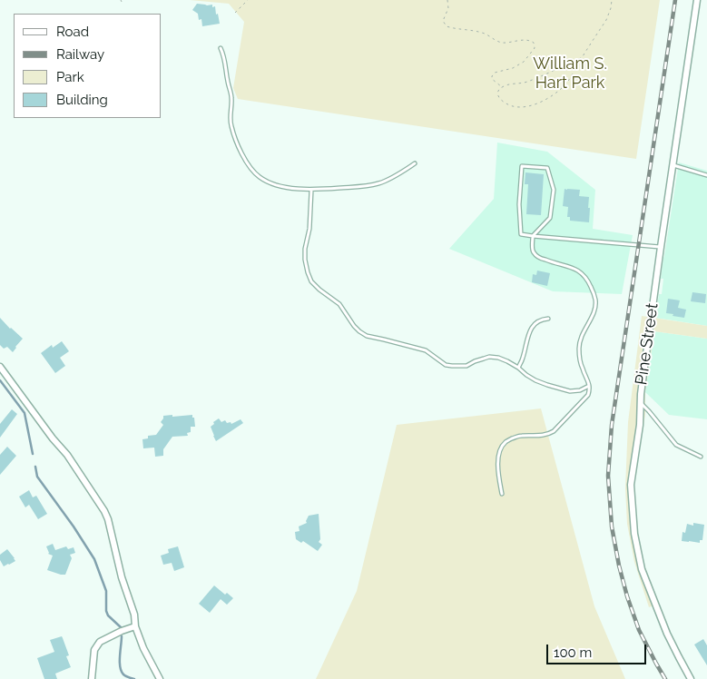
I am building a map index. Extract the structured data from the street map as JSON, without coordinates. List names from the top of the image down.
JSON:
{
  "streets": {
    "street": ["Pine Street"]
  },
  "parks": ["William S. Hart Park"],
  "legend": [
    "Road",
    "Railway",
    "Park",
    "Building"
  ],
  "scale_bar": "100 m"
}
